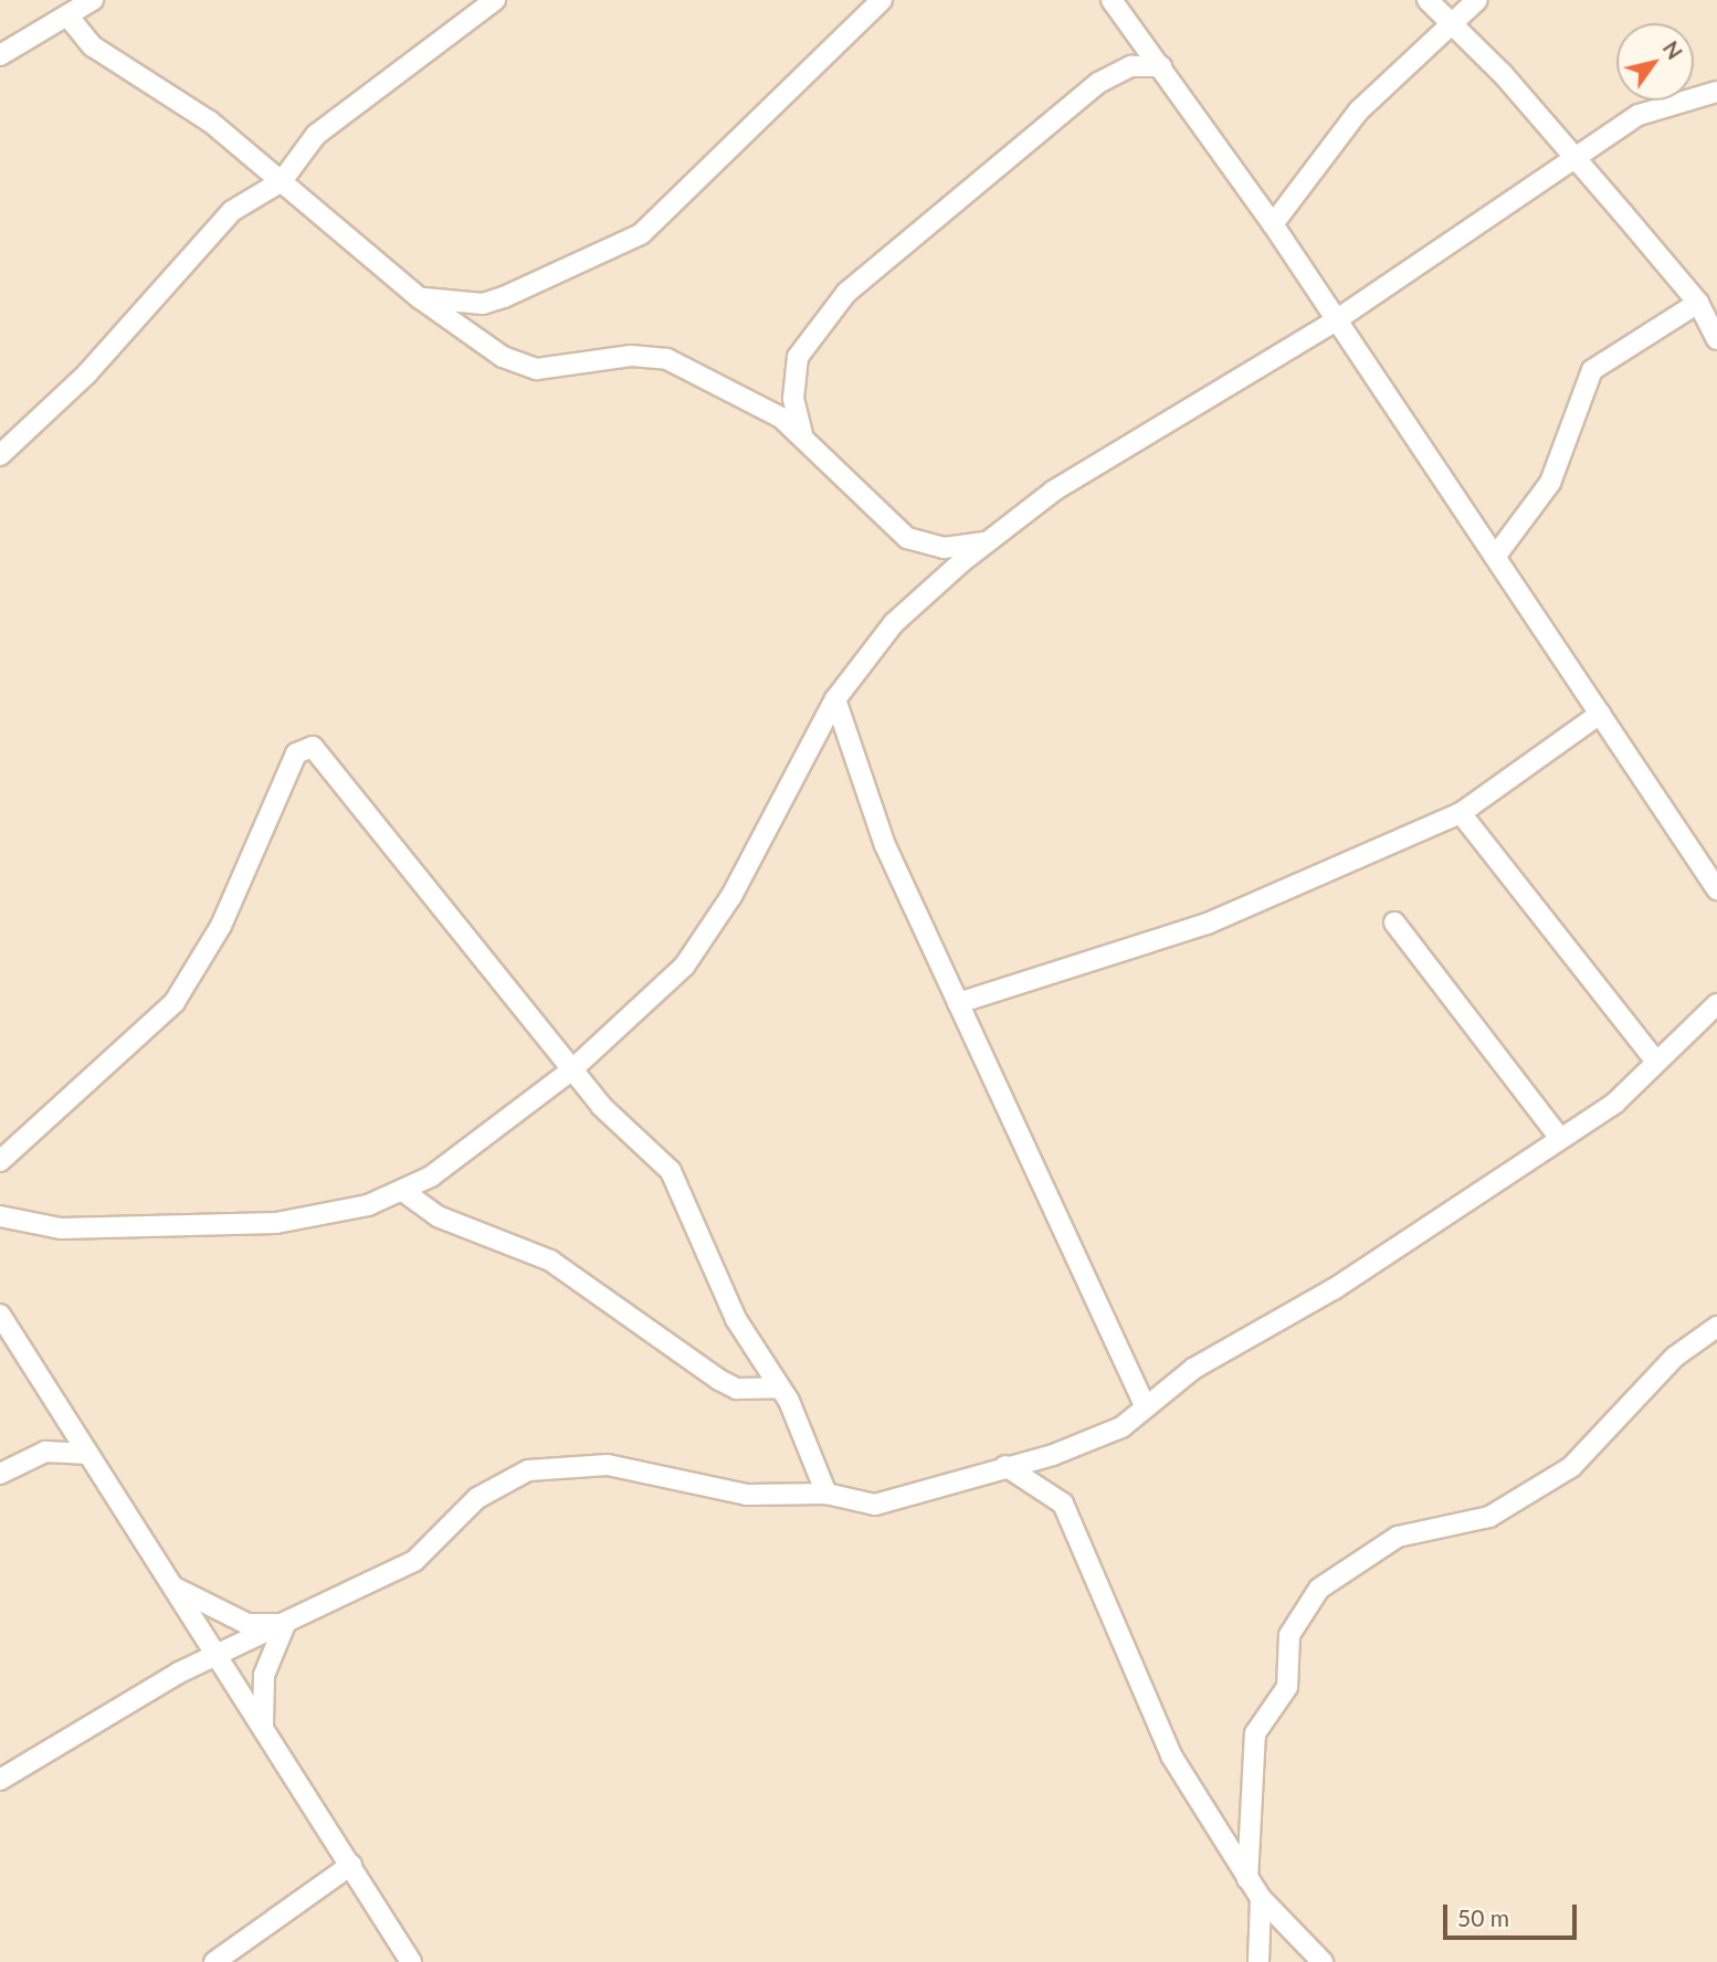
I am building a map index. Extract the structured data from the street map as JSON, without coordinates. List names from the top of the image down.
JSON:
{
  "scale_bar": "50 m",
  "north": "top right"
}
